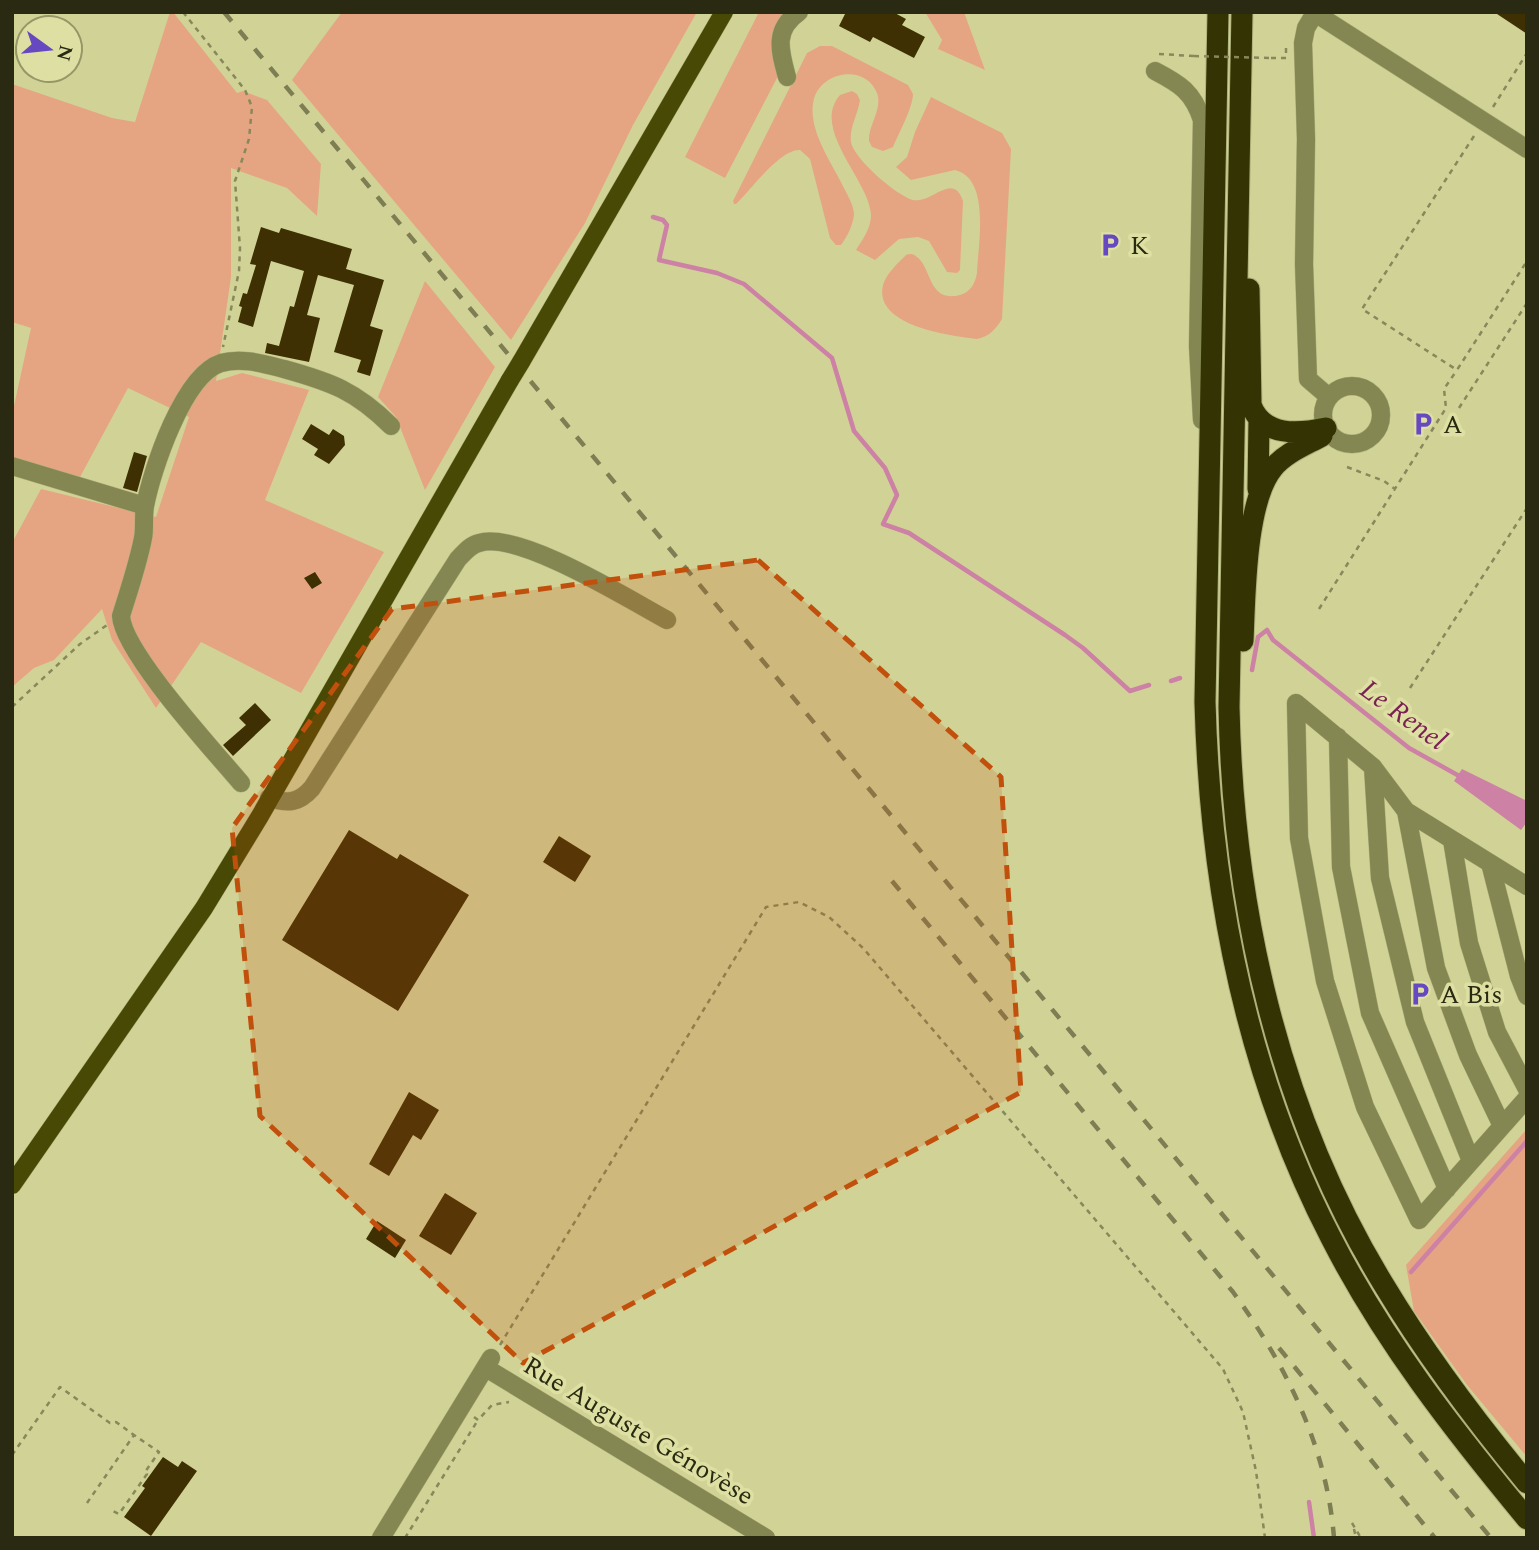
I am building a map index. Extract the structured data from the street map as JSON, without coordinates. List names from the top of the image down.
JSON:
{
  "streets": {
    "street": ["Rue Auguste Génovèse"]
  },
  "water": ["Le Renel"],
  "places": {
    "parking": ["K", "A", "A Bis"]
  },
  "north": "right"
}
